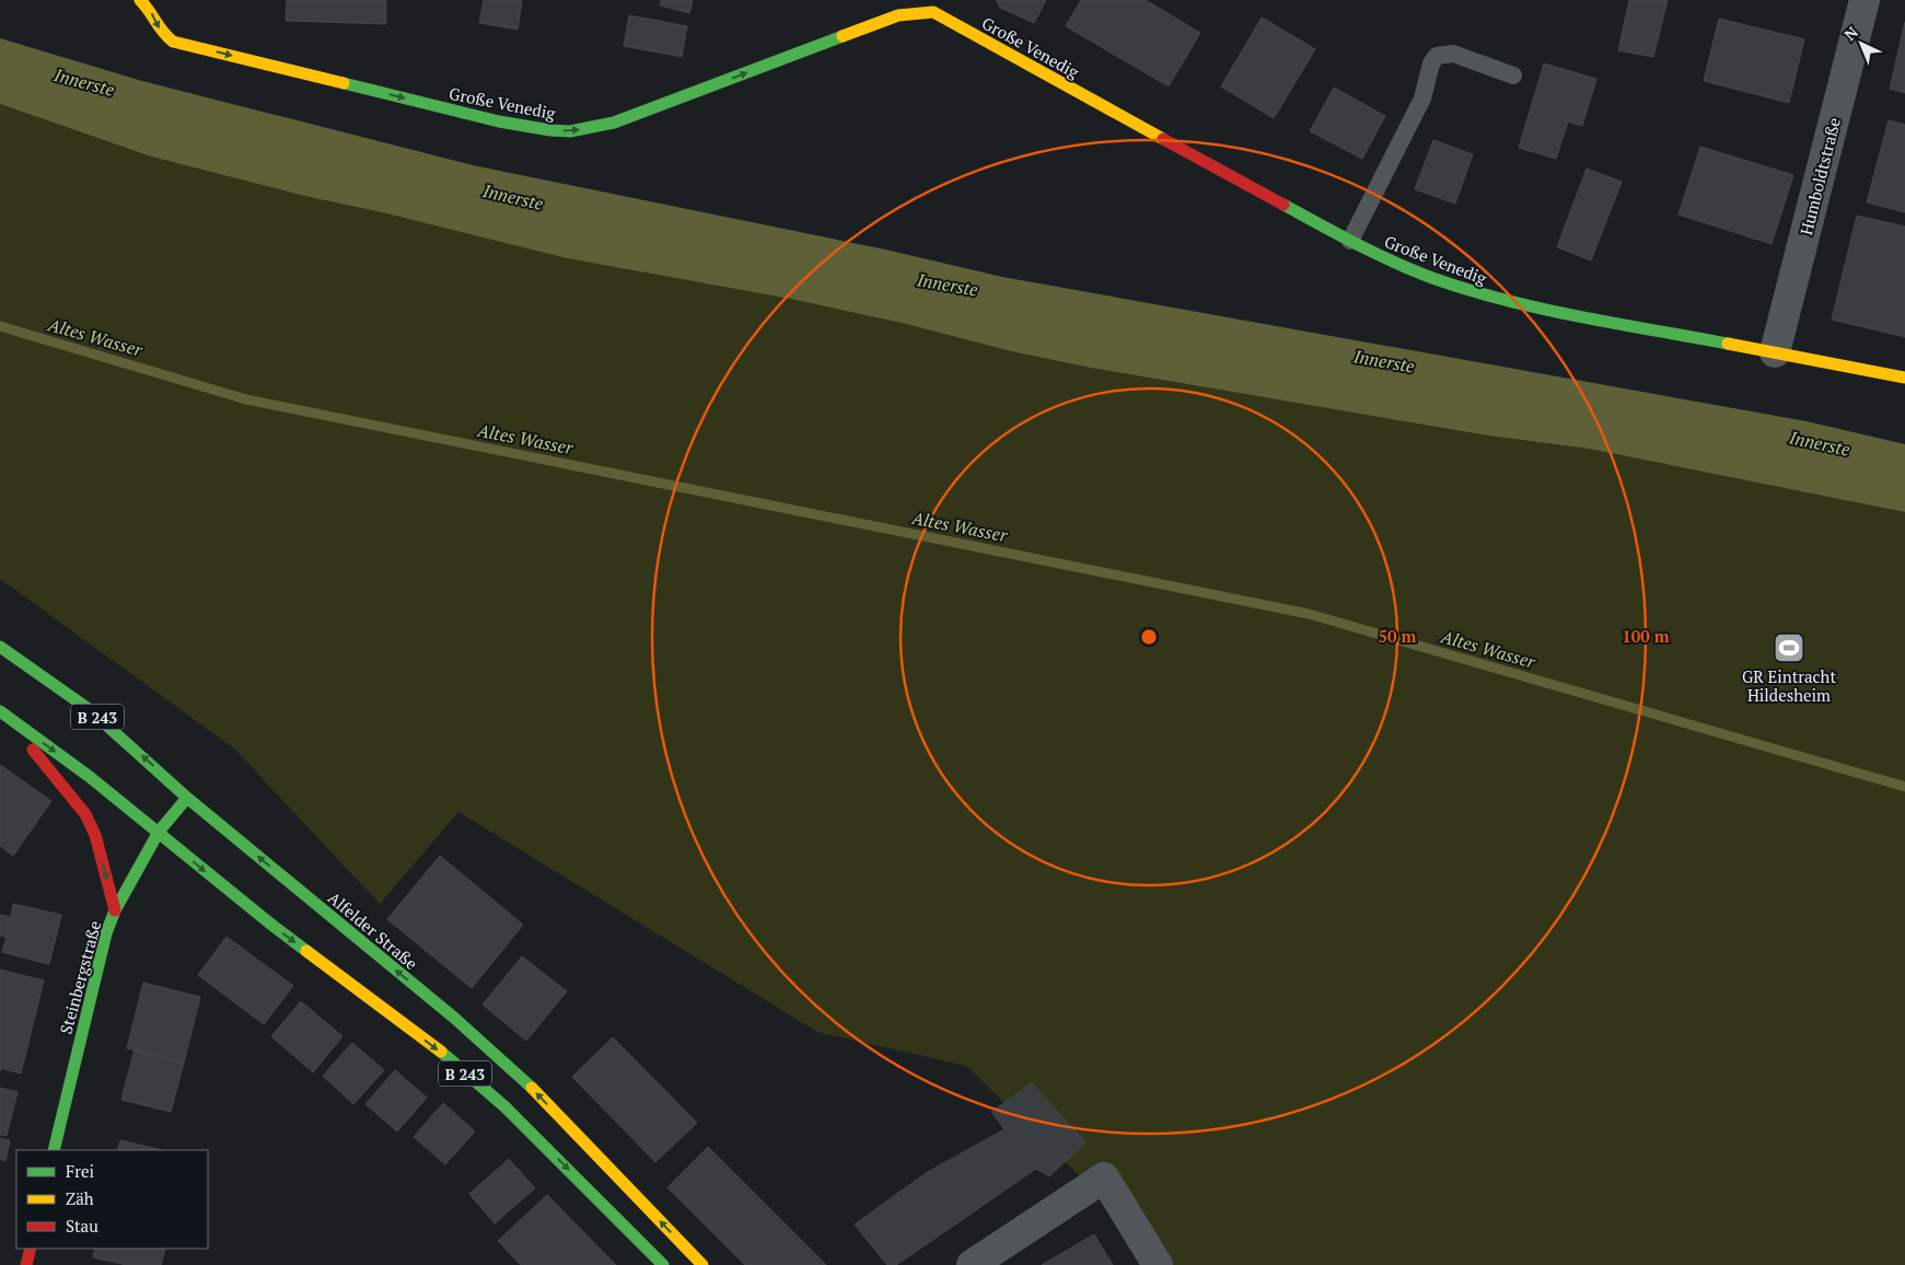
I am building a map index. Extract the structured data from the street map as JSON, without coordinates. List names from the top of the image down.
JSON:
{
  "streets": {
    "main road": [
      "Große Venedig",
      "B 243",
      "Alfelder Straße",
      "Steinbergstraße"
    ],
    "street": ["Humboldtstraße"]
  },
  "crossings": [
    ["Große Venedig", "Humboldtstraße"],
    ["B 243", "Steinbergstraße"],
    ["Alfelder Straße", "Steinbergstraße"]
  ],
  "one_way": ["Große Venedig"],
  "water": ["Innerste", "Altes Wasser"],
  "places": {
    "sports": ["GR Eintracht Hildesheim"]
  },
  "legend": ["Frei", "Zäh", "Stau"],
  "north": "top left",
  "rings": ["50 m", "100 m"]
}
